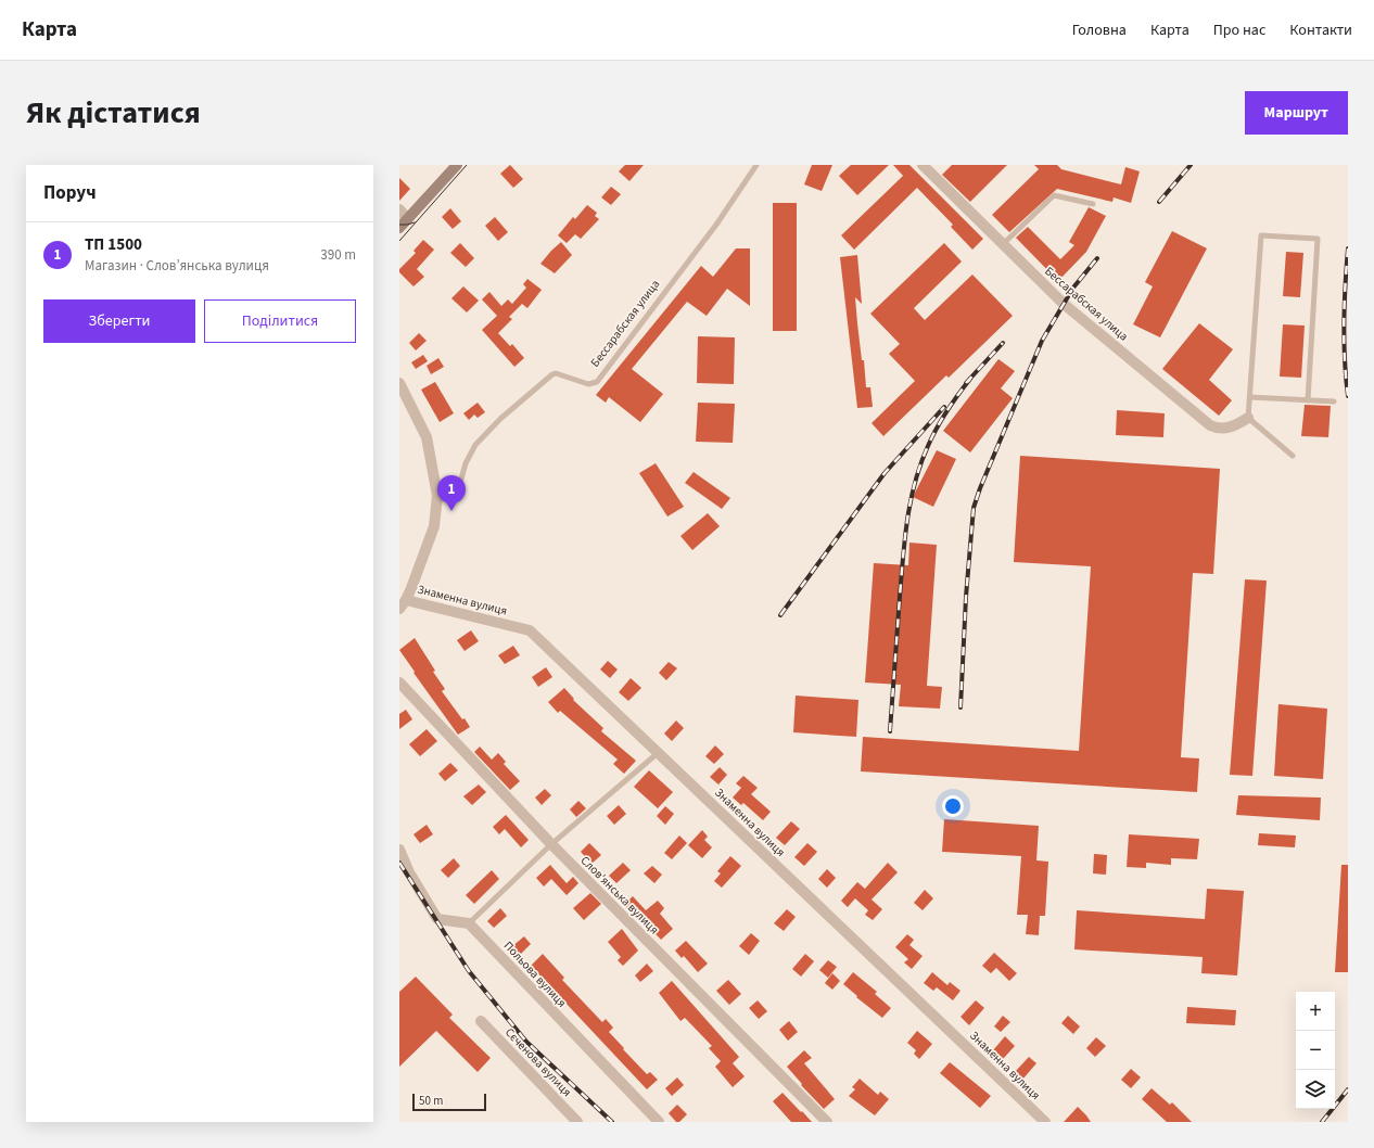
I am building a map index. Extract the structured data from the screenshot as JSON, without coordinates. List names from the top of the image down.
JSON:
{
  "streets": {
    "street": [
      "Бессарабская улица",
      "Знаменна вулиця",
      "Слов’янська вулиця",
      "Польова вулиця",
      "Сєченова вулиця"
    ]
  },
  "scale_bar": "50 m",
  "page": {
    "header": "Карта",
    "nav": [
      "Головна",
      "Карта",
      "Про нас",
      "Контакти"
    ],
    "title": "Як дістатися",
    "buttons": [
      "Маршрут",
      ["Зберегти", "Поділитися"]
    ],
    "heading": "Поруч",
    "list": [
      {
        "mark": "1",
        "name": "ТП 1500",
        "note": "Магазин · Слов’янська вулиця",
        "value": "390 m"
      }
    ],
    "pins": "1",
    "map_buttons": ["+", "−"],
    "scale": "50 m"
  }
}
